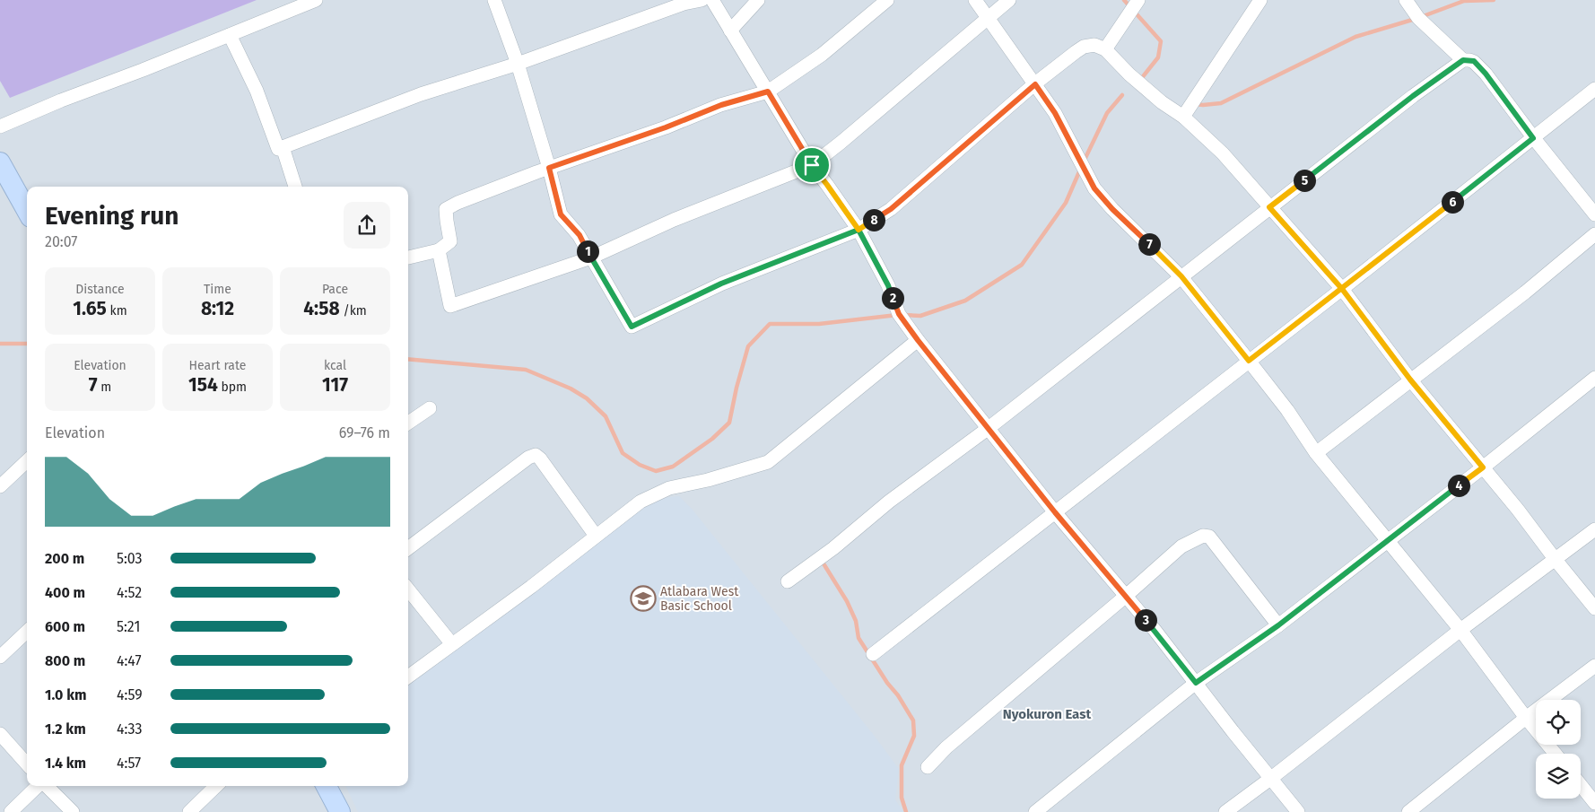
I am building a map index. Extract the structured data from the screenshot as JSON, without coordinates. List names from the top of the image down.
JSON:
{
  "districts": ["Nyokuron East"],
  "places": {
    "school or university": ["Atlabara West Basic School"]
  },
  "page": {
    "pins": [
      "5",
      "6",
      "8",
      "7",
      "1",
      "2",
      "4",
      "3"
    ],
    "heading": ["Evening run", "20:07"],
    "stats": [
      ["Distance", "1.65 km"],
      ["Time", "8:12"],
      ["Pace", "4:58 /km"],
      ["Elevation", "7 m"],
      ["Heart rate", "154 bpm"],
      ["kcal", "117"]
    ],
    "chart": ["Elevation", "69–76 m"],
    "list": [
      {
        "name": "200 m",
        "note": "5:03"
      },
      {
        "name": "400 m",
        "note": "4:52"
      },
      {
        "name": "600 m",
        "note": "5:21"
      },
      {
        "name": "800 m",
        "note": "4:47"
      },
      {
        "name": "1.0 km",
        "note": "4:59"
      },
      {
        "name": "1.2 km",
        "note": "4:33"
      },
      {
        "name": "1.4 km",
        "note": "4:57"
      }
    ]
  }
}
